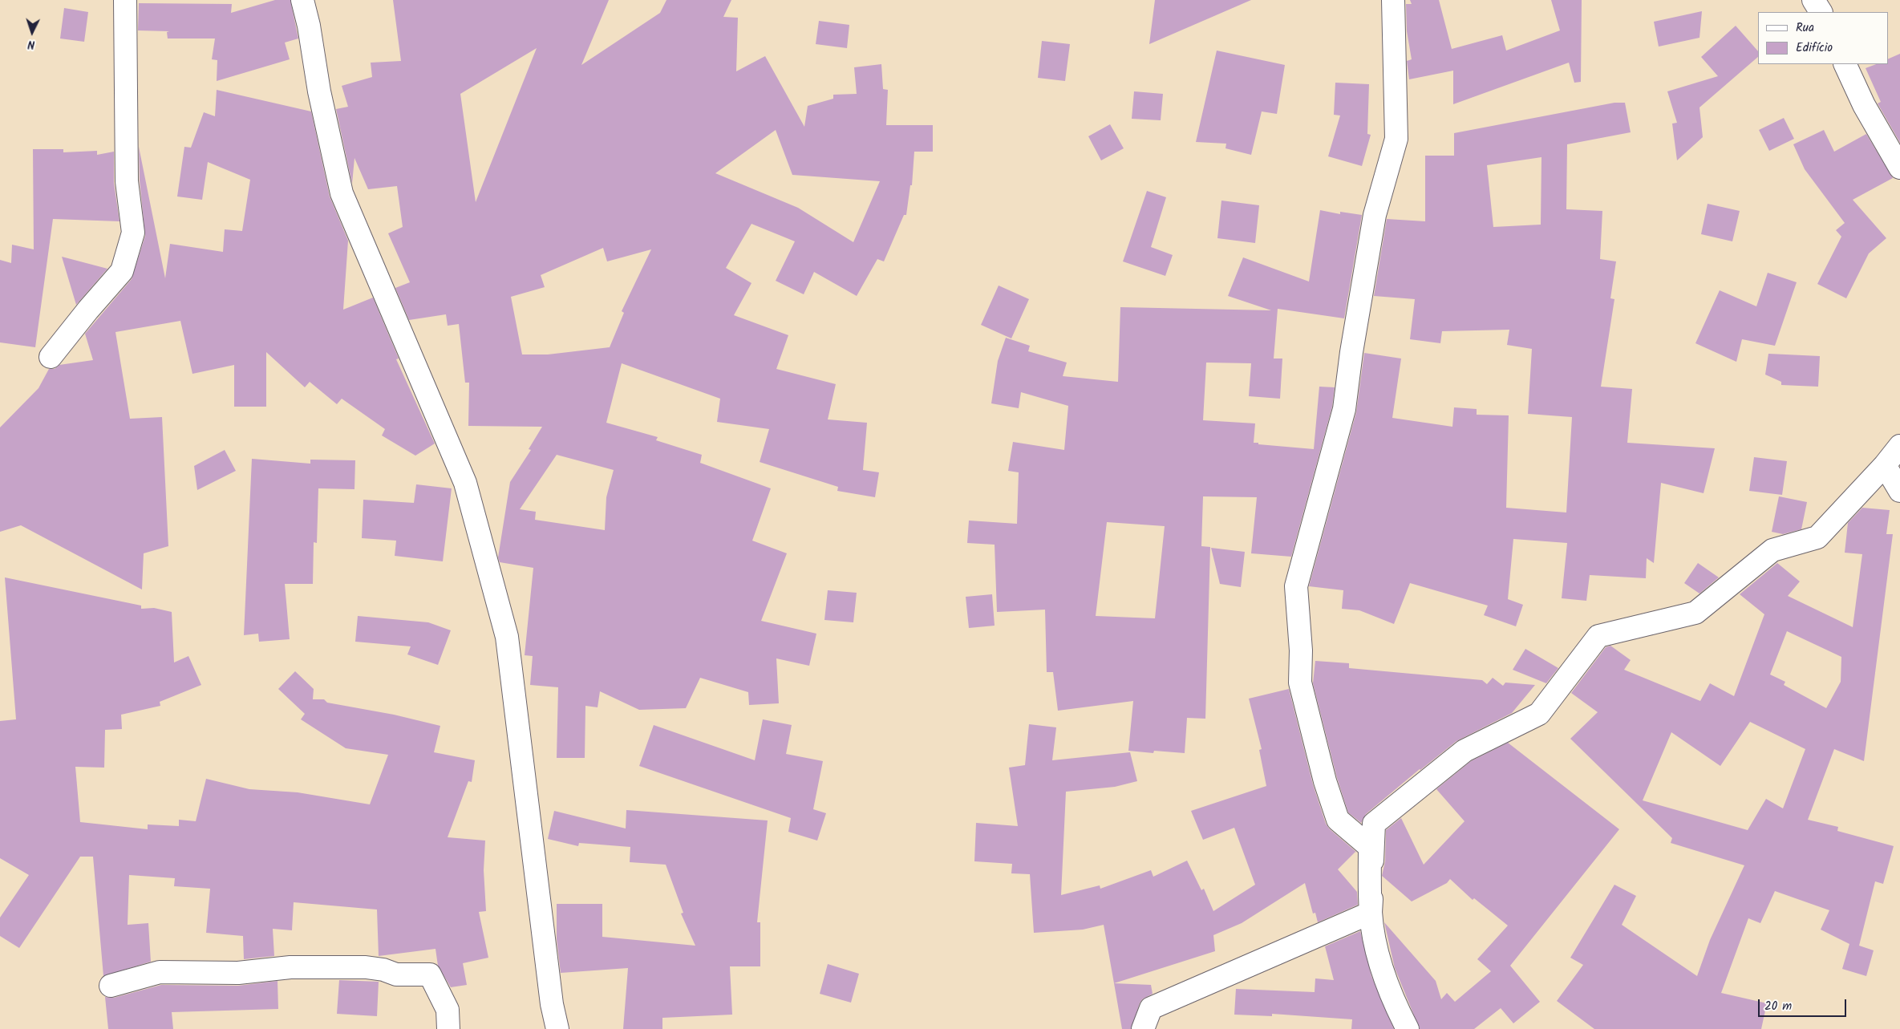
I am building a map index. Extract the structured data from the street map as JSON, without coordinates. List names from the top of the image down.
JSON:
{
  "legend": ["Rua", "Edifício"],
  "scale_bar": "20 m",
  "north": "bottom"
}
